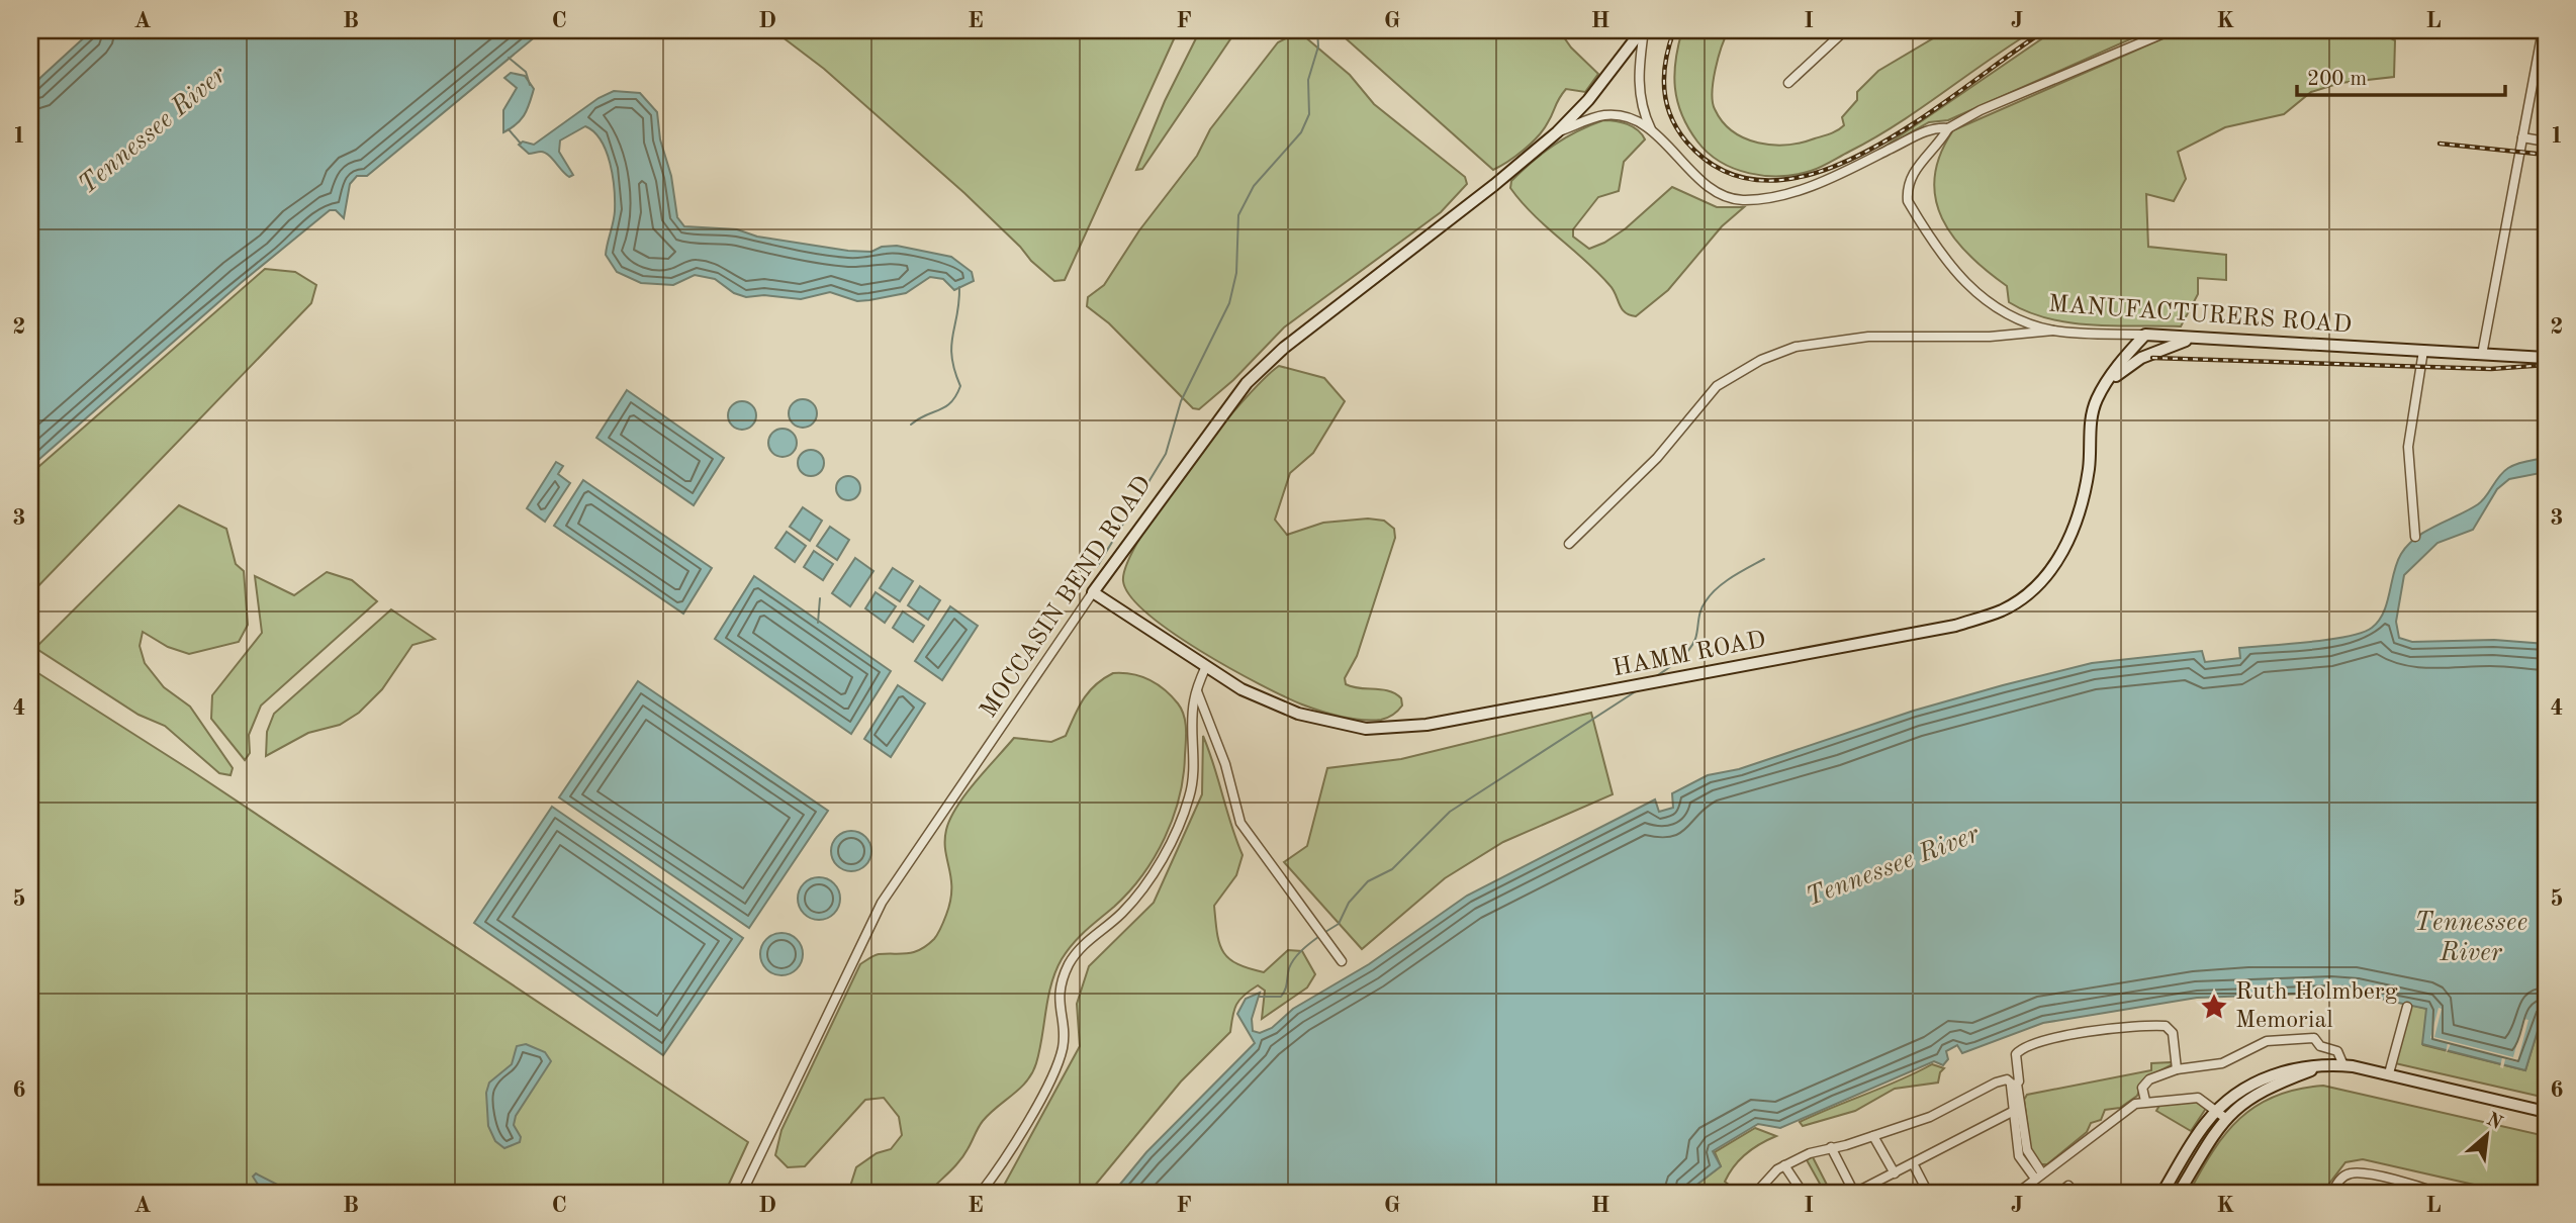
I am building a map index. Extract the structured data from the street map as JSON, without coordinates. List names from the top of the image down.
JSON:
{
  "streets": {
    "main road": ["MANUFACTURERS ROAD", "MOCCASIN BEND ROAD", "HAMM ROAD"]
  },
  "crossings": [
    ["MANUFACTURERS ROAD", "HAMM ROAD"],
    ["MOCCASIN BEND ROAD", "HAMM ROAD"]
  ],
  "water": ["Tennessee River"],
  "places": {
    "place": ["Ruth Holmberg Memorial"]
  },
  "scale_bar": "200 m",
  "north": "top right",
  "grid": {
    "columns": [
      "A",
      "B",
      "C",
      "D",
      "E",
      "F",
      "G",
      "H",
      "I",
      "J",
      "K",
      "L"
    ],
    "rows": [
      "1",
      "2",
      "3",
      "4",
      "5",
      "6"
    ]
  }
}
